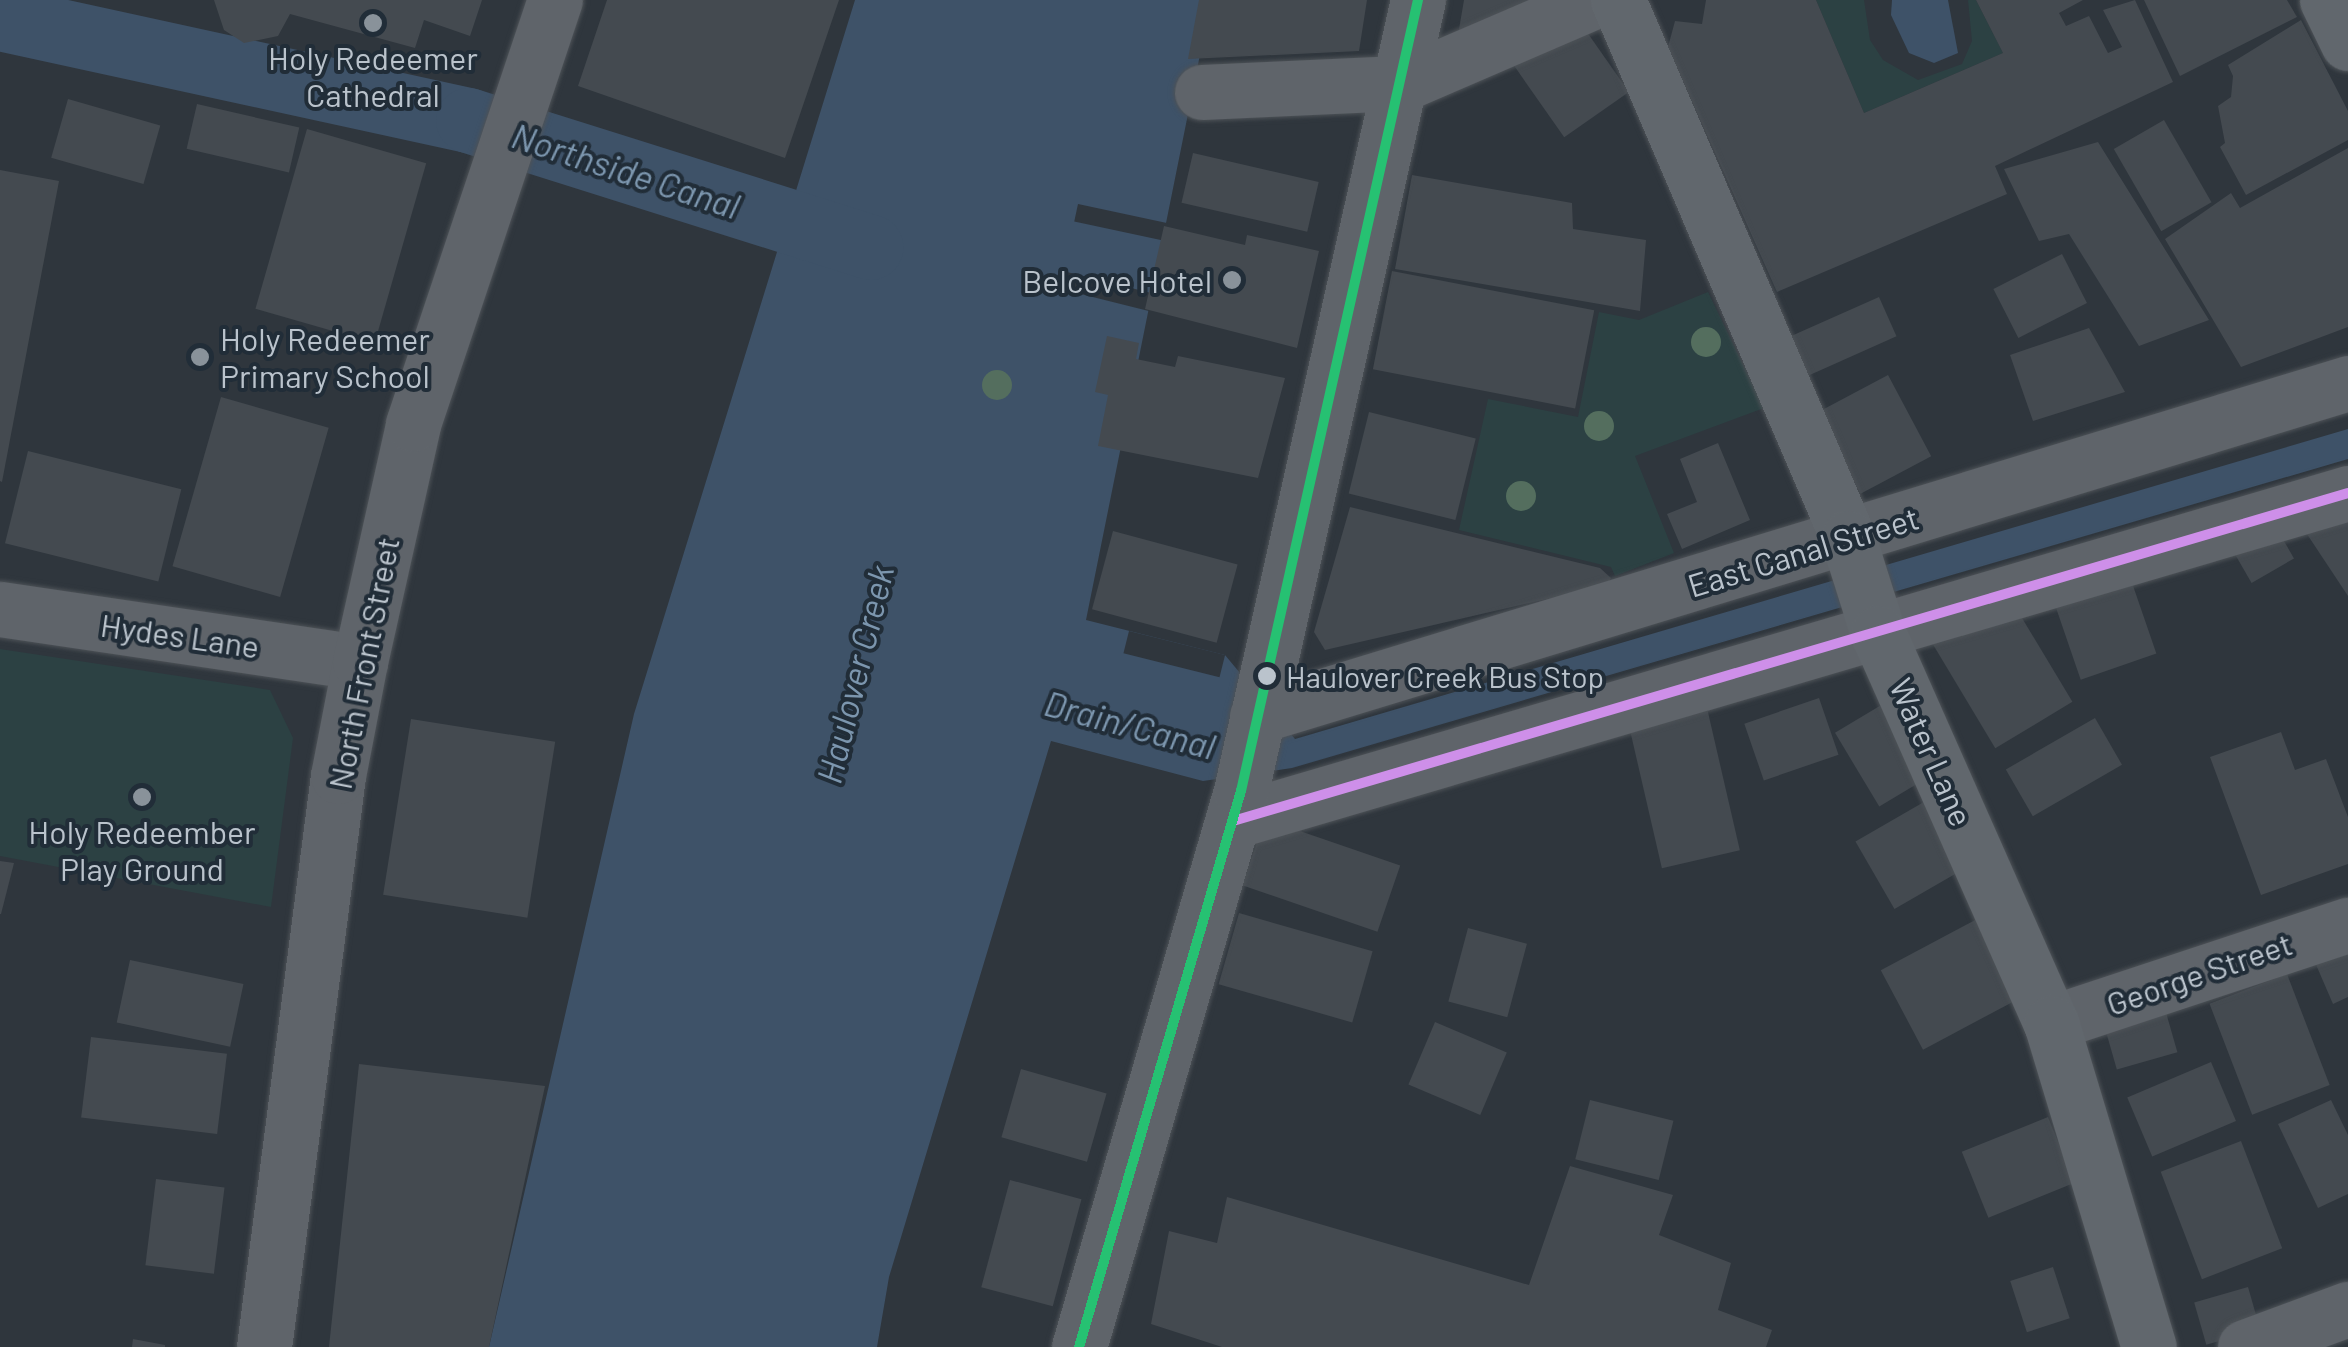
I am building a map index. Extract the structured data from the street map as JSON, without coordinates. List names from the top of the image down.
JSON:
{
  "streets": {
    "main road": ["Water Lane"],
    "street": [
      "East Canal Street",
      "Hydes Lane",
      "North Front Street",
      "George Street"
    ]
  },
  "crossings": [
    ["East Canal Street", "Water Lane"],
    ["Hydes Lane", "North Front Street"],
    ["Water Lane", "George Street"]
  ],
  "water": ["Northside Canal", "Haulover Creek", "Drain/Canal"],
  "places": [
    "Holy Redeemer Cathedral",
    "Belcove Hotel",
    "Holy Redeemer Primary School",
    "Haulover Creek Bus Stop",
    "Holy Redeember Play Ground"
  ]
}
